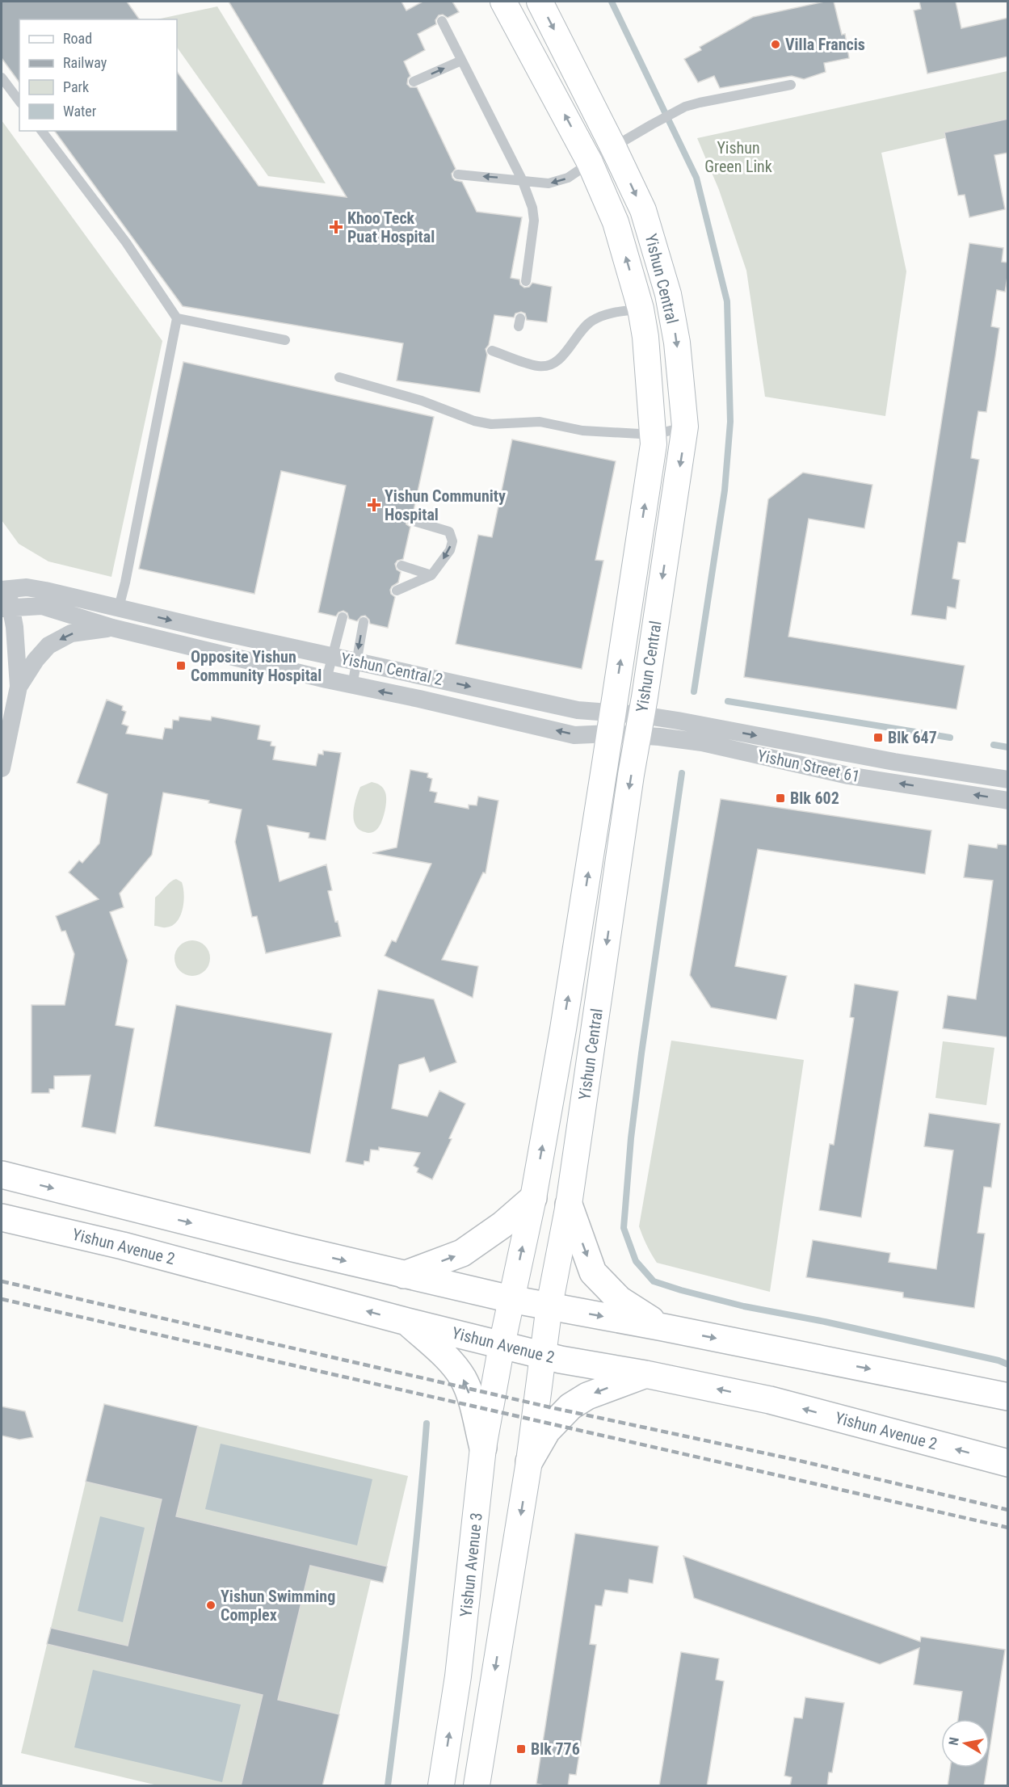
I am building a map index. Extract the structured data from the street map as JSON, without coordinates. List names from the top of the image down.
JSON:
{
  "streets": {
    "main road": ["Yishun Central", "Yishun Avenue 2", "Yishun Avenue 3"],
    "street": ["Yishun Central 2", "Yishun Street 61"]
  },
  "crossings": [
    ["Yishun Central", "Yishun Central 2"],
    ["Yishun Central", "Yishun Street 61"],
    ["Yishun Central", "Yishun Avenue 2"],
    ["Yishun Central", "Yishun Avenue 3"],
    ["Yishun Central 2", "Yishun Street 61"],
    ["Yishun Avenue 2", "Yishun Avenue 3"]
  ],
  "parks": ["Yishun Green Link"],
  "places": {
    "other": ["Villa Francis", "Yishun Swimming Complex"],
    "health": ["Khoo Teck Puat Hospital", "Yishun Community Hospital"],
    "transit": [
      "Opposite Yishun Community Hospital",
      "Blk 647",
      "Blk 602",
      "Blk 776"
    ]
  },
  "legend": [
    "Road",
    "Railway",
    "Park",
    "Water"
  ],
  "north": "left"
}
